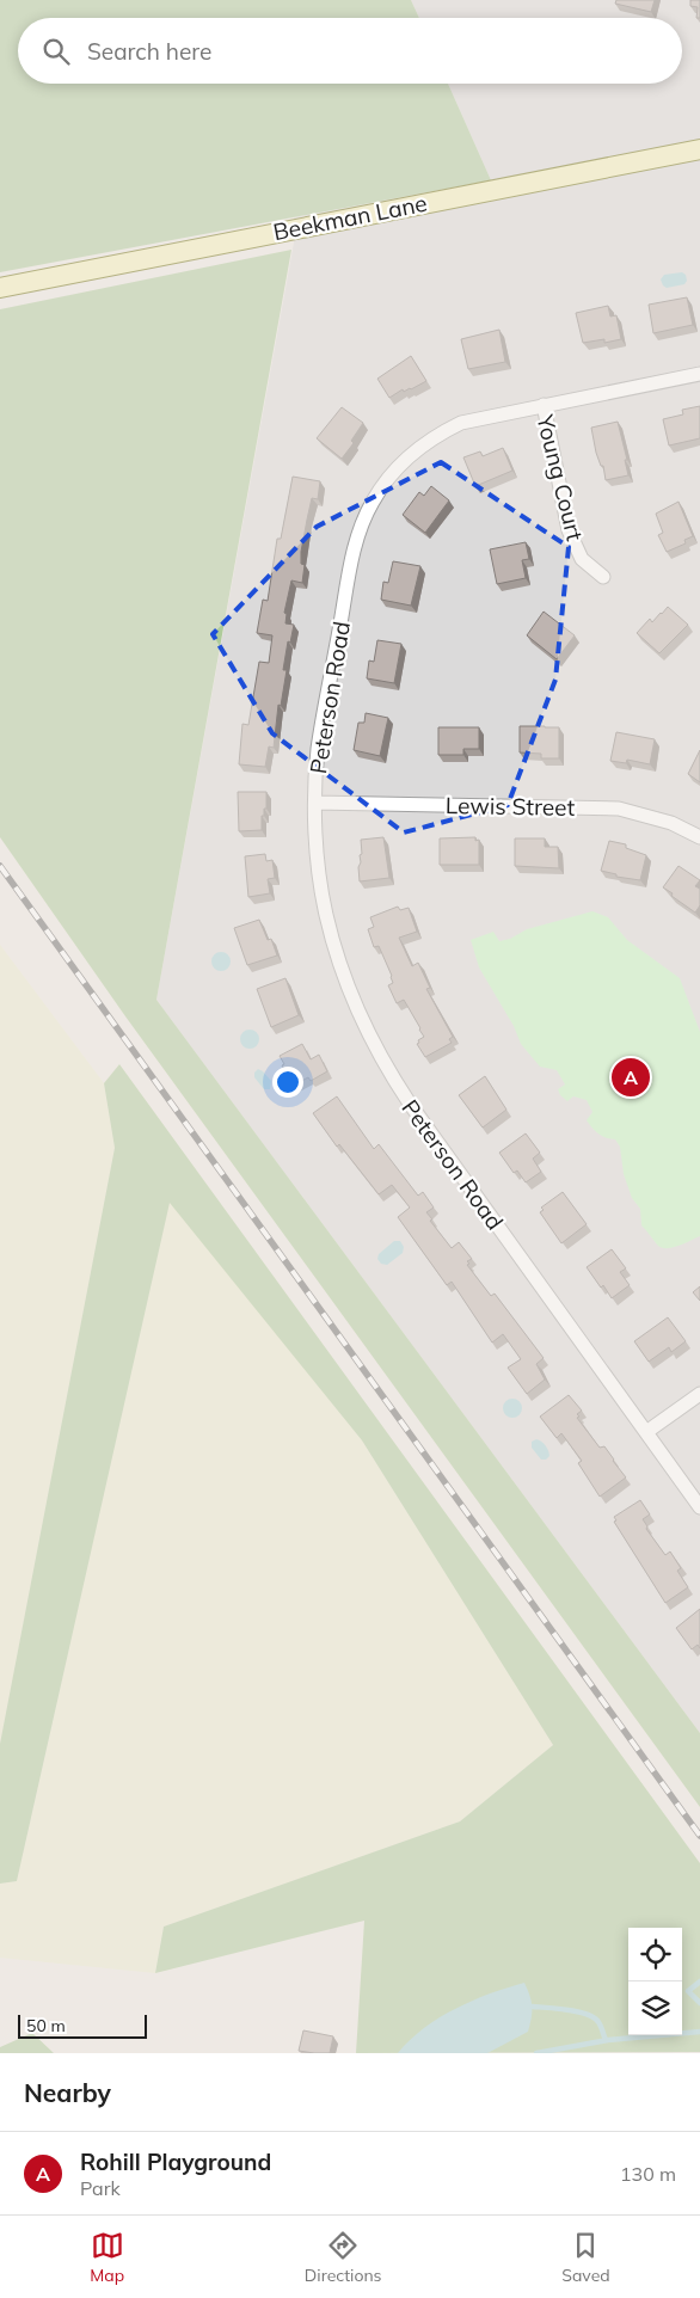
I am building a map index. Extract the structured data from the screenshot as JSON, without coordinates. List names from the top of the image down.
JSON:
{
  "streets": {
    "street": [
      "Beekman Lane",
      "Young Court",
      "Peterson Road",
      "Lewis Street"
    ]
  },
  "crossings": [
    ["Young Court", "Peterson Road"],
    ["Peterson Road", "Lewis Street"]
  ],
  "scale_bar": "50 m",
  "page": {
    "search": "Search here",
    "pins": "A",
    "scale": "50 m",
    "heading": "Nearby",
    "list": [
      {
        "mark": "A",
        "name": "Rohill Playground",
        "note": "Park",
        "value": "130 m"
      }
    ],
    "nav": ["Map", "Directions", "Saved"]
  }
}
